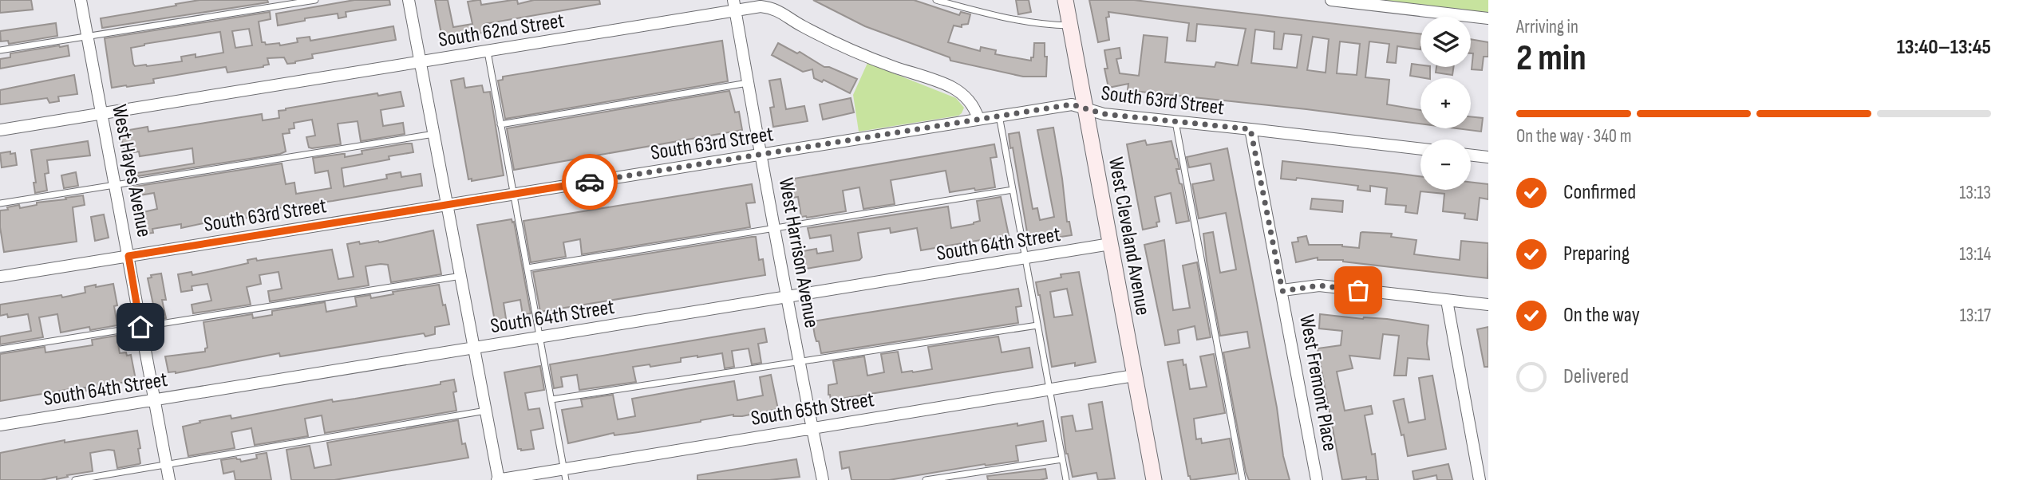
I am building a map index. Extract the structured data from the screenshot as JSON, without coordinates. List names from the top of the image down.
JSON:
{
  "streets": {
    "street": [
      "South 62nd Street",
      "South 63rd Street",
      "West Hayes Avenue",
      "West Cleveland Avenue",
      "South 64th Street",
      "West Harrison Avenue",
      "West Fremont Place",
      "South 65th Street"
    ]
  },
  "crossings": [
    ["South 62nd Street", "South 63rd Street"],
    ["South 62nd Street", "West Hayes Avenue"],
    ["South 62nd Street", "West Harrison Avenue"],
    ["South 63rd Street", "West Hayes Avenue"],
    ["South 63rd Street", "West Cleveland Avenue"],
    ["South 63rd Street", "West Harrison Avenue"],
    ["South 63rd Street", "West Fremont Place"],
    ["West Hayes Avenue", "South 64th Street"],
    ["West Cleveland Avenue", "South 64th Street"],
    ["West Cleveland Avenue", "South 65th Street"],
    ["South 64th Street", "West Harrison Avenue"],
    ["West Harrison Avenue", "South 65th Street"]
  ],
  "page": {
    "heading": ["2 min", "Arriving in", "13:40–13:45"],
    "map_buttons": ["+", "−"],
    "bar": "On the way · 340 m",
    "list": [
      ["Confirmed", "13:13"],
      ["Preparing", "13:14"],
      ["On the way", "13:17"],
      "Delivered"
    ]
  }
}
